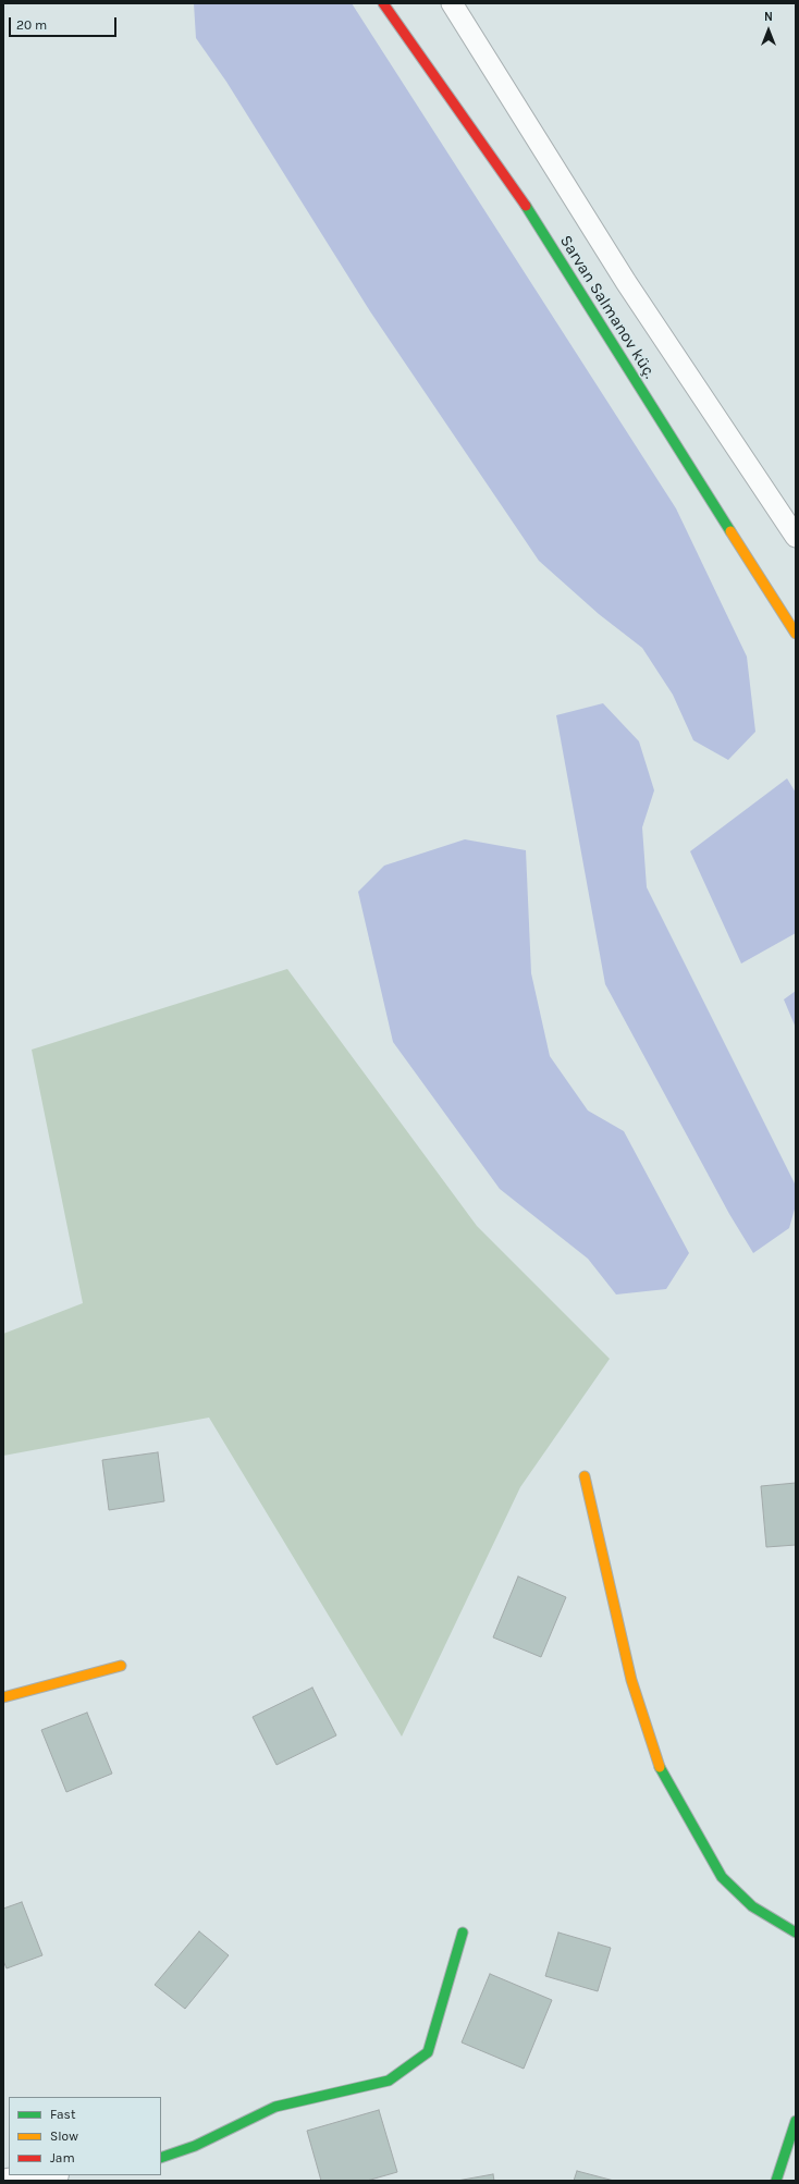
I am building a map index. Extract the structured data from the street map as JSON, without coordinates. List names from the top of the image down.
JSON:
{
  "streets": {
    "street": ["Sarvan Salmanov küç."]
  },
  "legend": ["Fast", "Slow", "Jam"],
  "scale_bar": "20 m",
  "north": "top"
}
